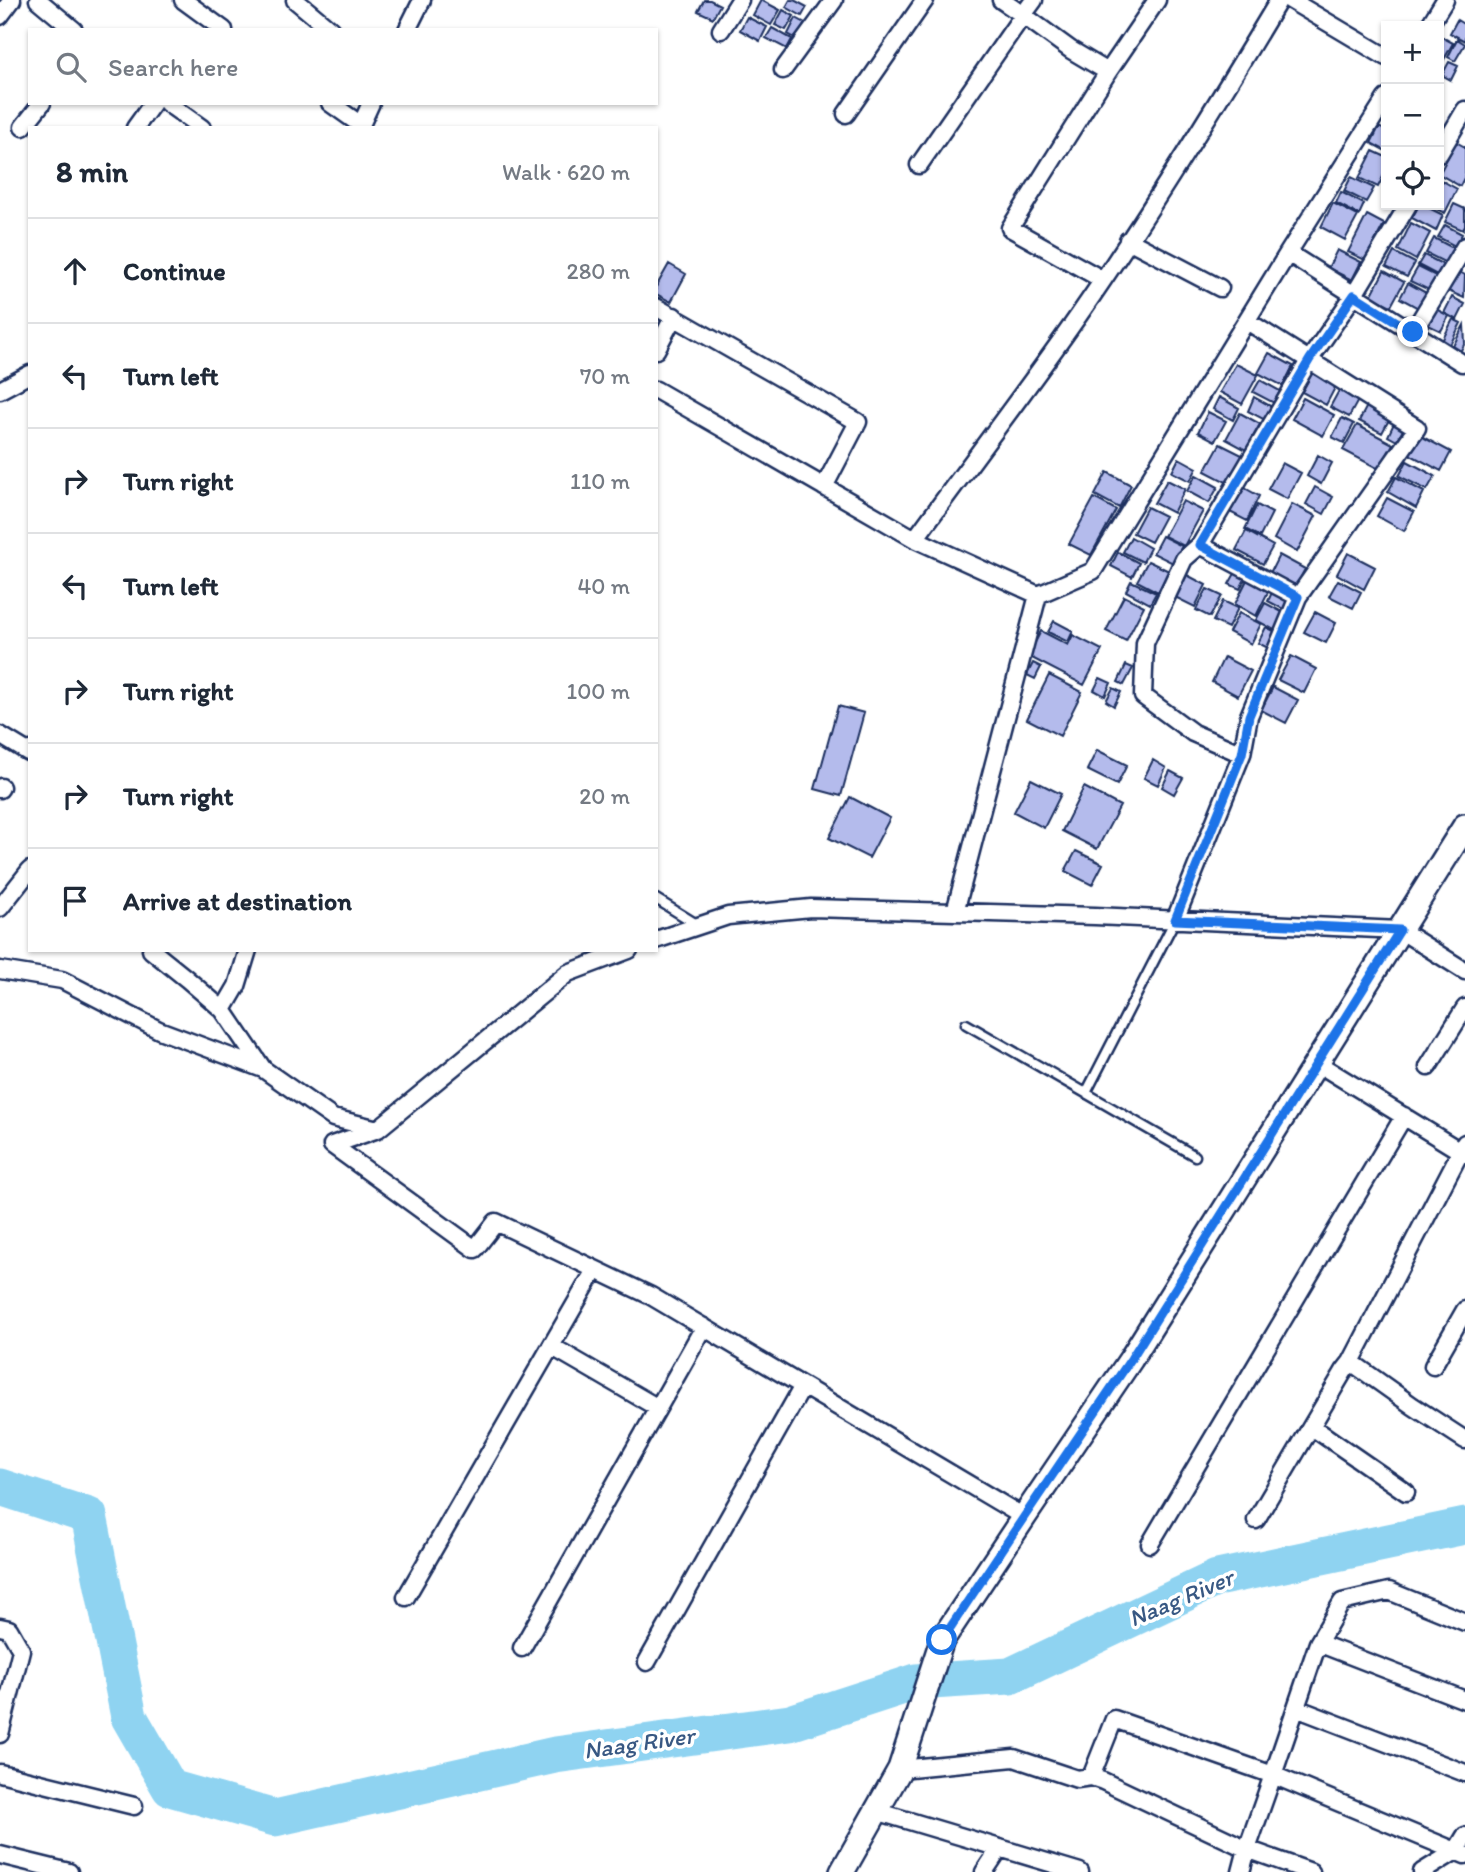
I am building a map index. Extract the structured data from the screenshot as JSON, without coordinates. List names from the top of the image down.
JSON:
{
  "water": ["Naag River"],
  "page": {
    "map_buttons": ["+", "−"],
    "search": "Search here",
    "heading": ["8 min", "Walk · 620 m"],
    "list": [
      ["Continue", "280 m"],
      ["Turn left", "70 m"],
      ["Turn right", "110 m"],
      ["Turn left", "40 m"],
      ["Turn right", "100 m"],
      ["Turn right", "20 m"],
      "Arrive at destination"
    ]
  }
}
